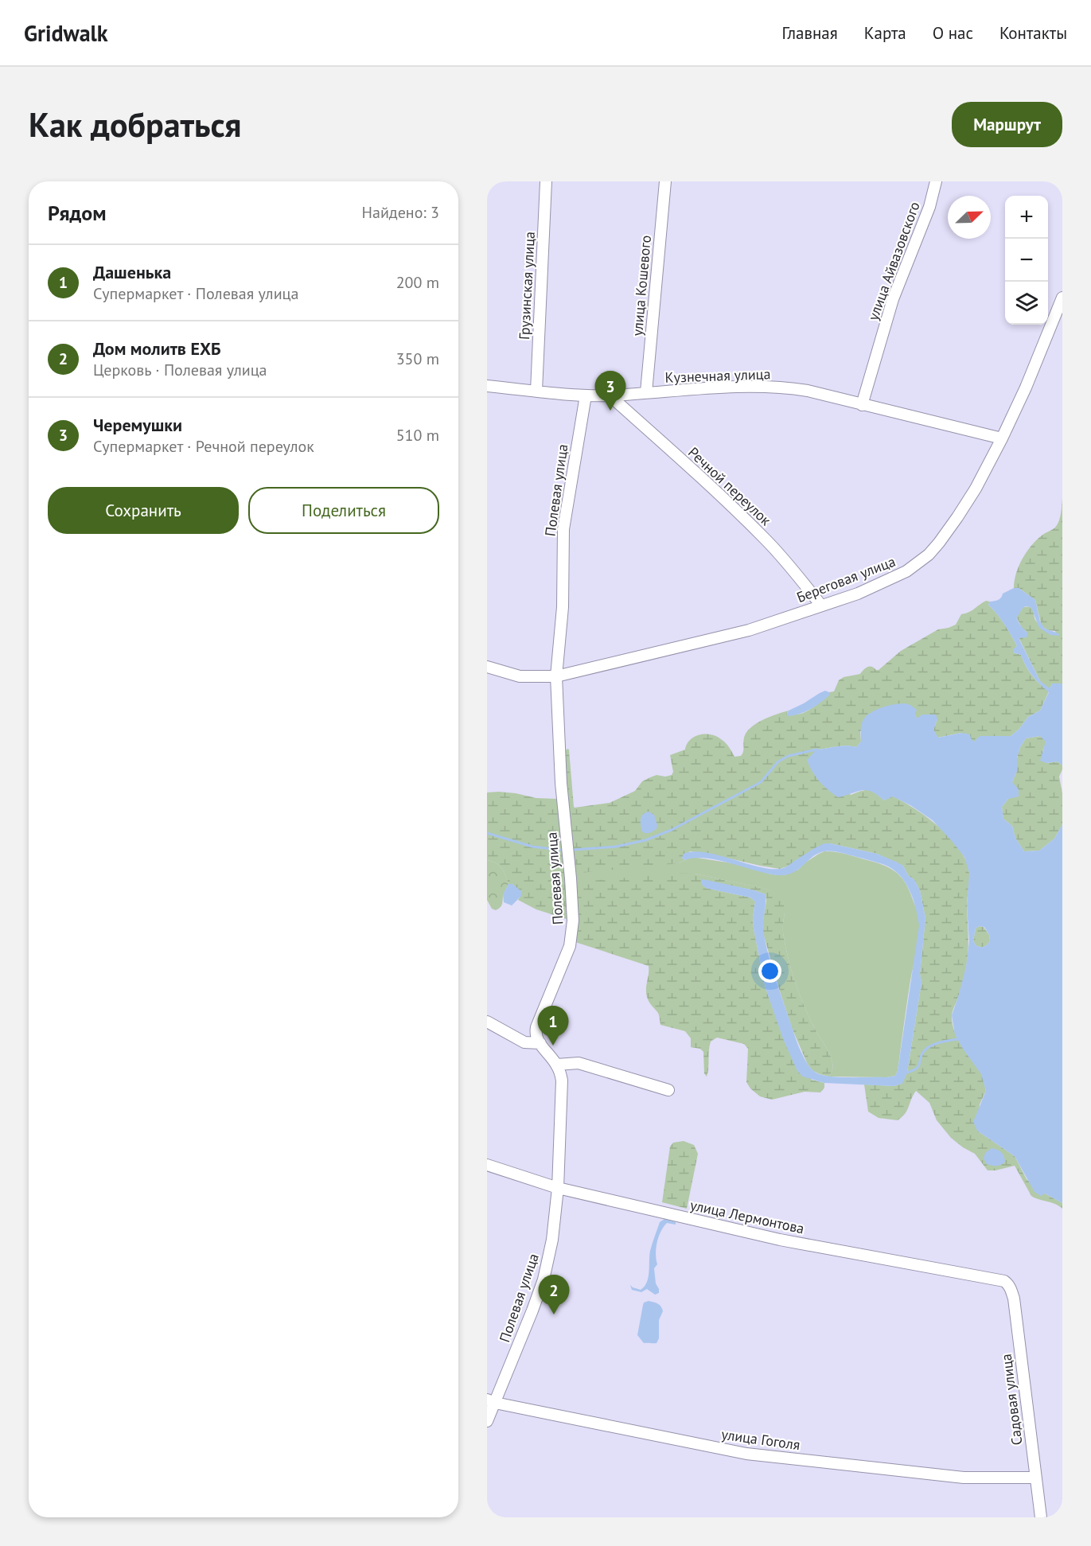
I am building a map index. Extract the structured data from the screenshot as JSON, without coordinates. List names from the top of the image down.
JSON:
{
  "streets": {
    "street": [
      "улица Айвазовского",
      "Грузинская улица",
      "улица Кошевого",
      "Кузнечная улица",
      "Речной переулок",
      "Полевая улица",
      "Береговая улица",
      "улица Лермонтова",
      "Садовая улица",
      "улица Гоголя"
    ]
  },
  "crossings": [
    ["улица Айвазовского", "Кузнечная улица"],
    ["Грузинская улица", "Кузнечная улица"],
    ["улица Кошевого", "Кузнечная улица"],
    ["Кузнечная улица", "Речной переулок"],
    ["Кузнечная улица", "Полевая улица"],
    ["Кузнечная улица", "Береговая улица"],
    ["Речной переулок", "Береговая улица"],
    ["Полевая улица", "Береговая улица"],
    ["Полевая улица", "улица Лермонтова"],
    ["Полевая улица", "улица Гоголя"],
    ["улица Лермонтова", "Садовая улица"],
    ["Садовая улица", "улица Гоголя"]
  ],
  "north": "top right",
  "page": {
    "header": "Gridwalk",
    "nav": [
      "Главная",
      "Карта",
      "О нас",
      "Контакты"
    ],
    "buttons": [
      "Маршрут",
      ["Сохранить", "Поделиться"]
    ],
    "title": "Как добраться",
    "heading": ["Рядом", "Найдено: 3"],
    "map_buttons": ["+", "−"],
    "list": [
      {
        "mark": "1",
        "name": "Дашенька",
        "note": "Супермаркет · Полевая улица",
        "value": "200 m"
      },
      {
        "mark": "2",
        "name": "Дом молитв ЕХБ",
        "note": "Церковь · Полевая улица",
        "value": "350 m"
      },
      {
        "mark": "3",
        "name": "Черемушки",
        "note": "Супермаркет · Речной переулок",
        "value": "510 m"
      }
    ],
    "pins": ["3", "1", "2"]
  }
}
